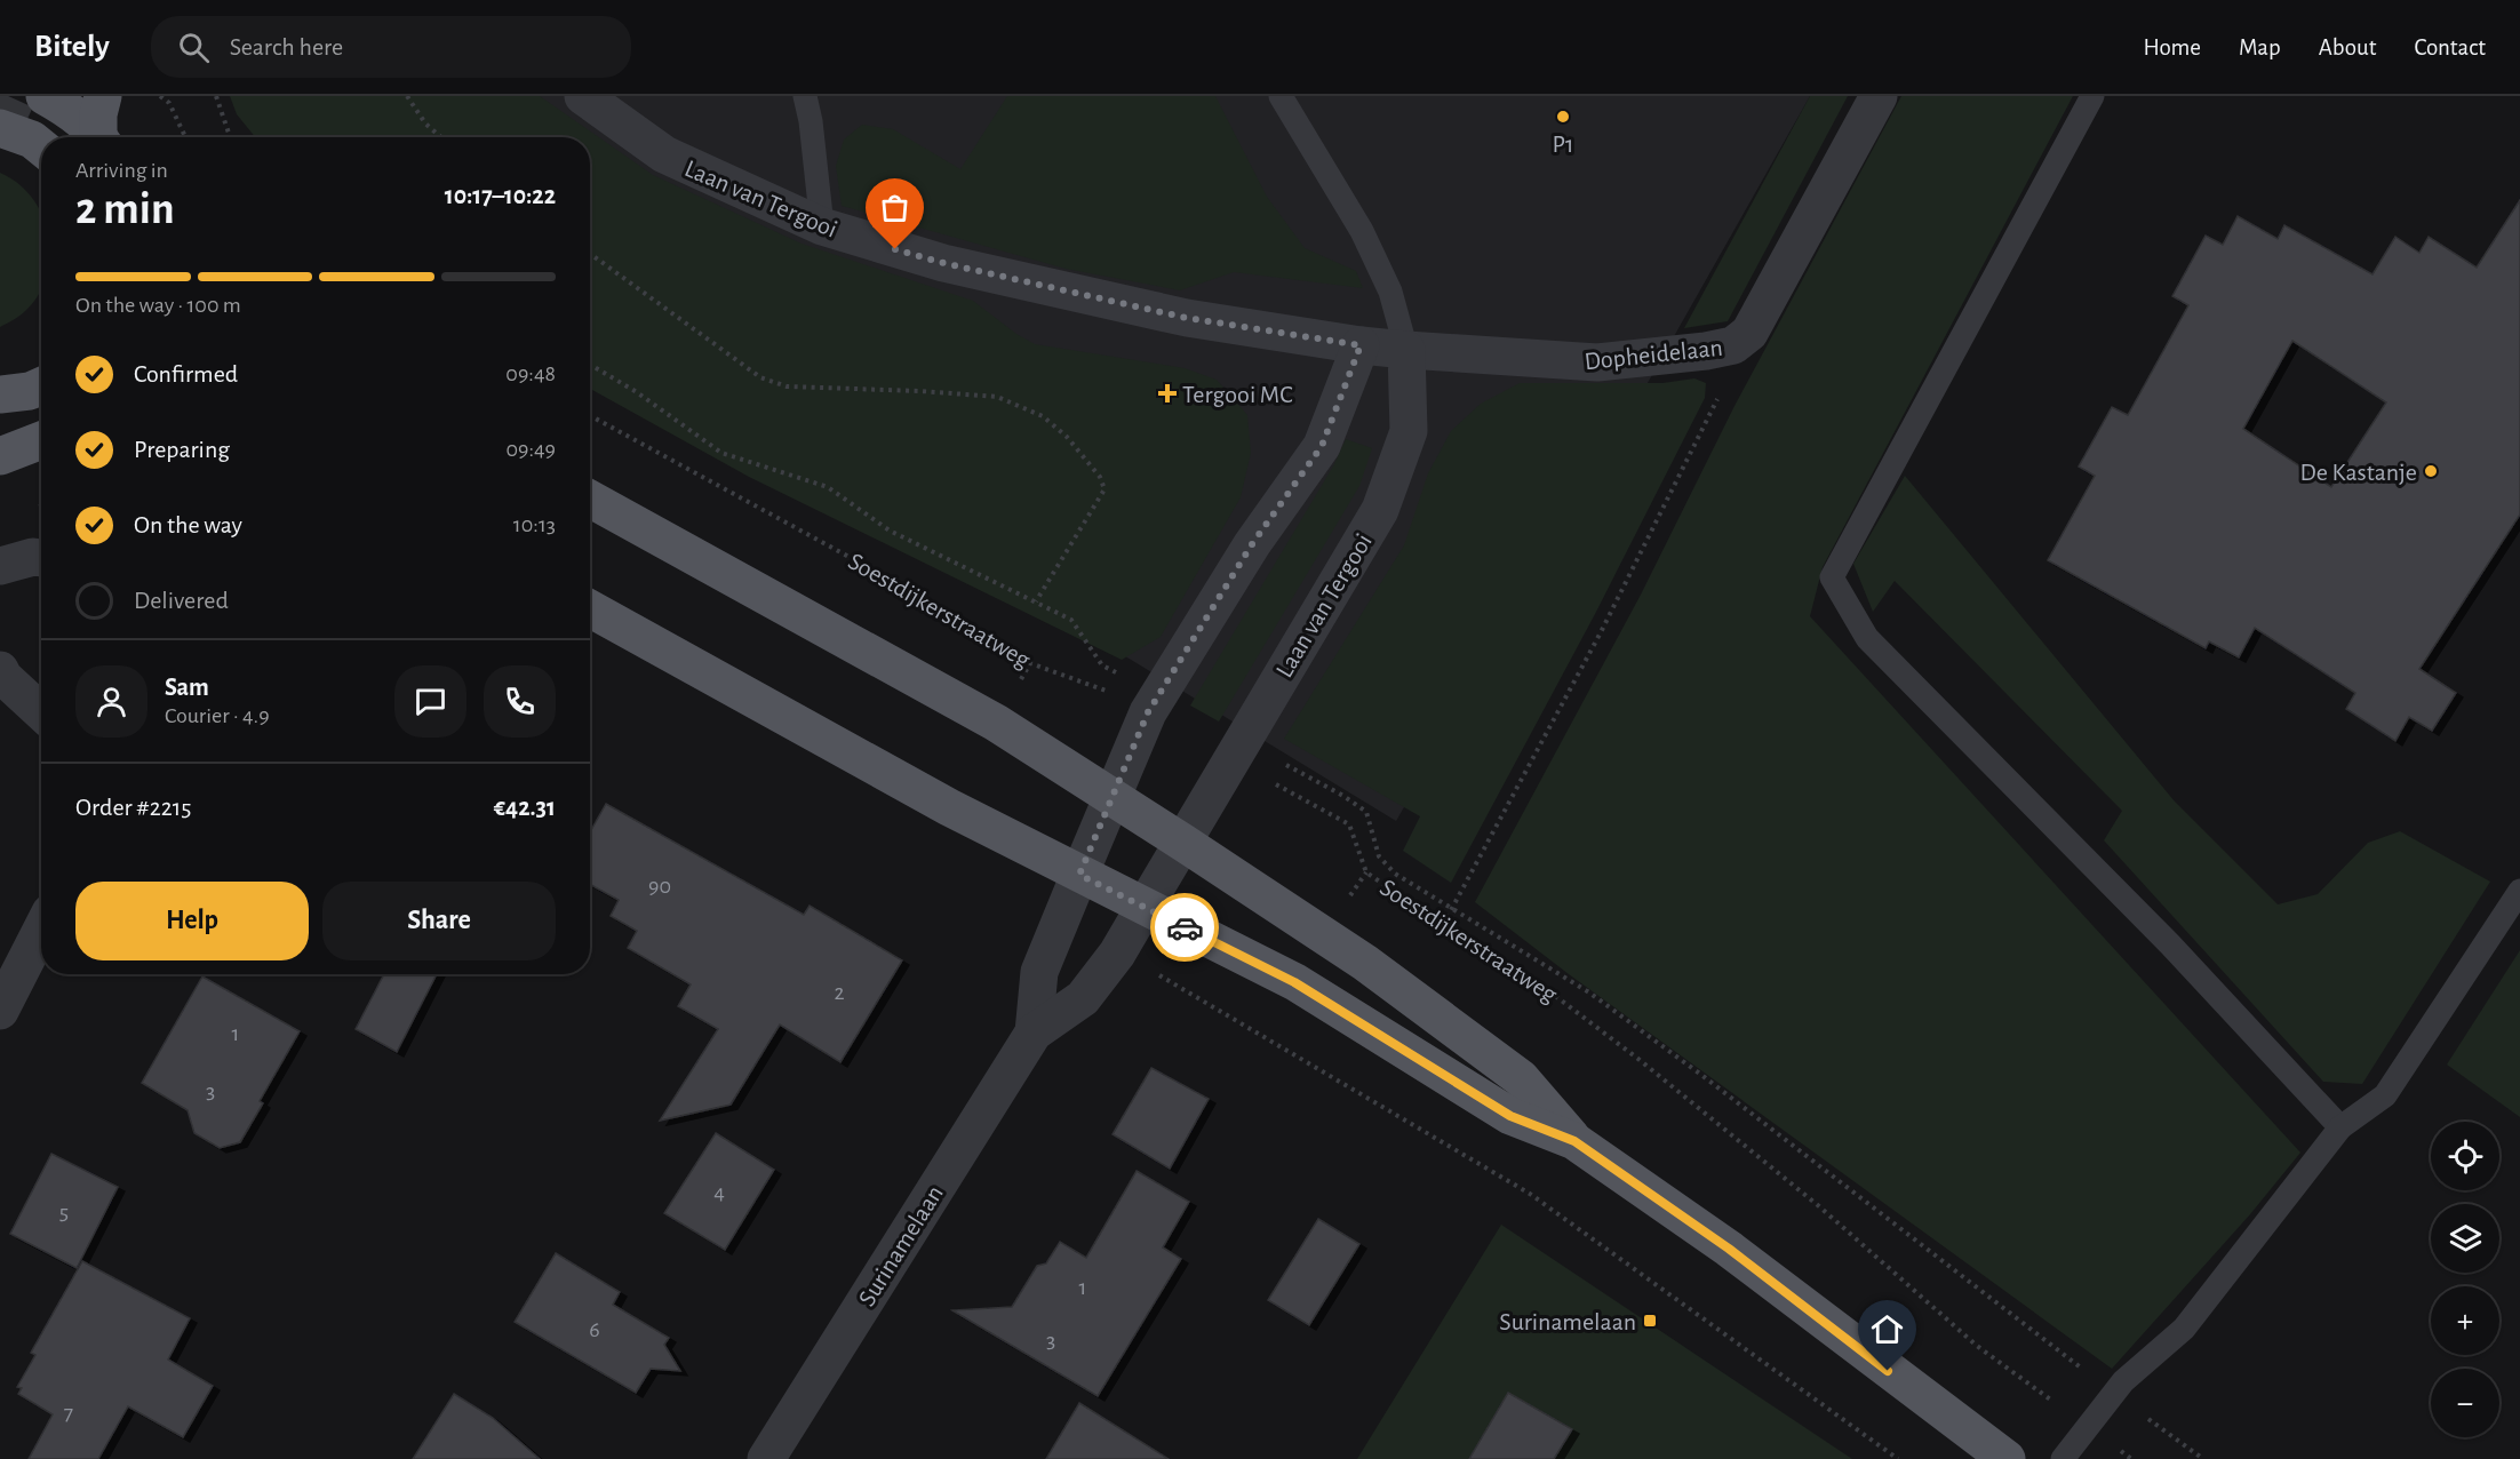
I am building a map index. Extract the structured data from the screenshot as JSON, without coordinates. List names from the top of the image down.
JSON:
{
  "streets": {
    "street": ["Laan van Tergooi", "Dopheidelaan", "Surinamelaan"],
    "path": ["Soestdijkerstraatweg"]
  },
  "crossings": [
    ["Laan van Tergooi", "Dopheidelaan"],
    ["Laan van Tergooi", "Soestdijkerstraatweg"],
    ["Laan van Tergooi", "Surinamelaan"]
  ],
  "places": {
    "other": ["P1", "De Kastanje"],
    "health": ["Tergooi MC"],
    "transit": ["Surinamelaan"]
  },
  "house_numbers": [
    "90",
    "2",
    "1",
    "3",
    "4",
    "5",
    "1",
    "6",
    "3",
    "7"
  ],
  "page": {
    "header": "Bitely",
    "search": "Search here",
    "nav": [
      "Home",
      "Map",
      "About",
      "Contact"
    ],
    "heading": ["2 min", "Arriving in", "10:17–10:22"],
    "panel": [
      "Sam",
      "Courier · 4.9",
      "Order #2215",
      "€42.31"
    ],
    "bar": "On the way · 100 m",
    "list": [
      ["Confirmed", "09:48"],
      ["Preparing", "09:49"],
      ["On the way", "10:13"],
      "Delivered"
    ],
    "buttons": ["Help", "Share"],
    "map_buttons": ["+", "−"]
  }
}
